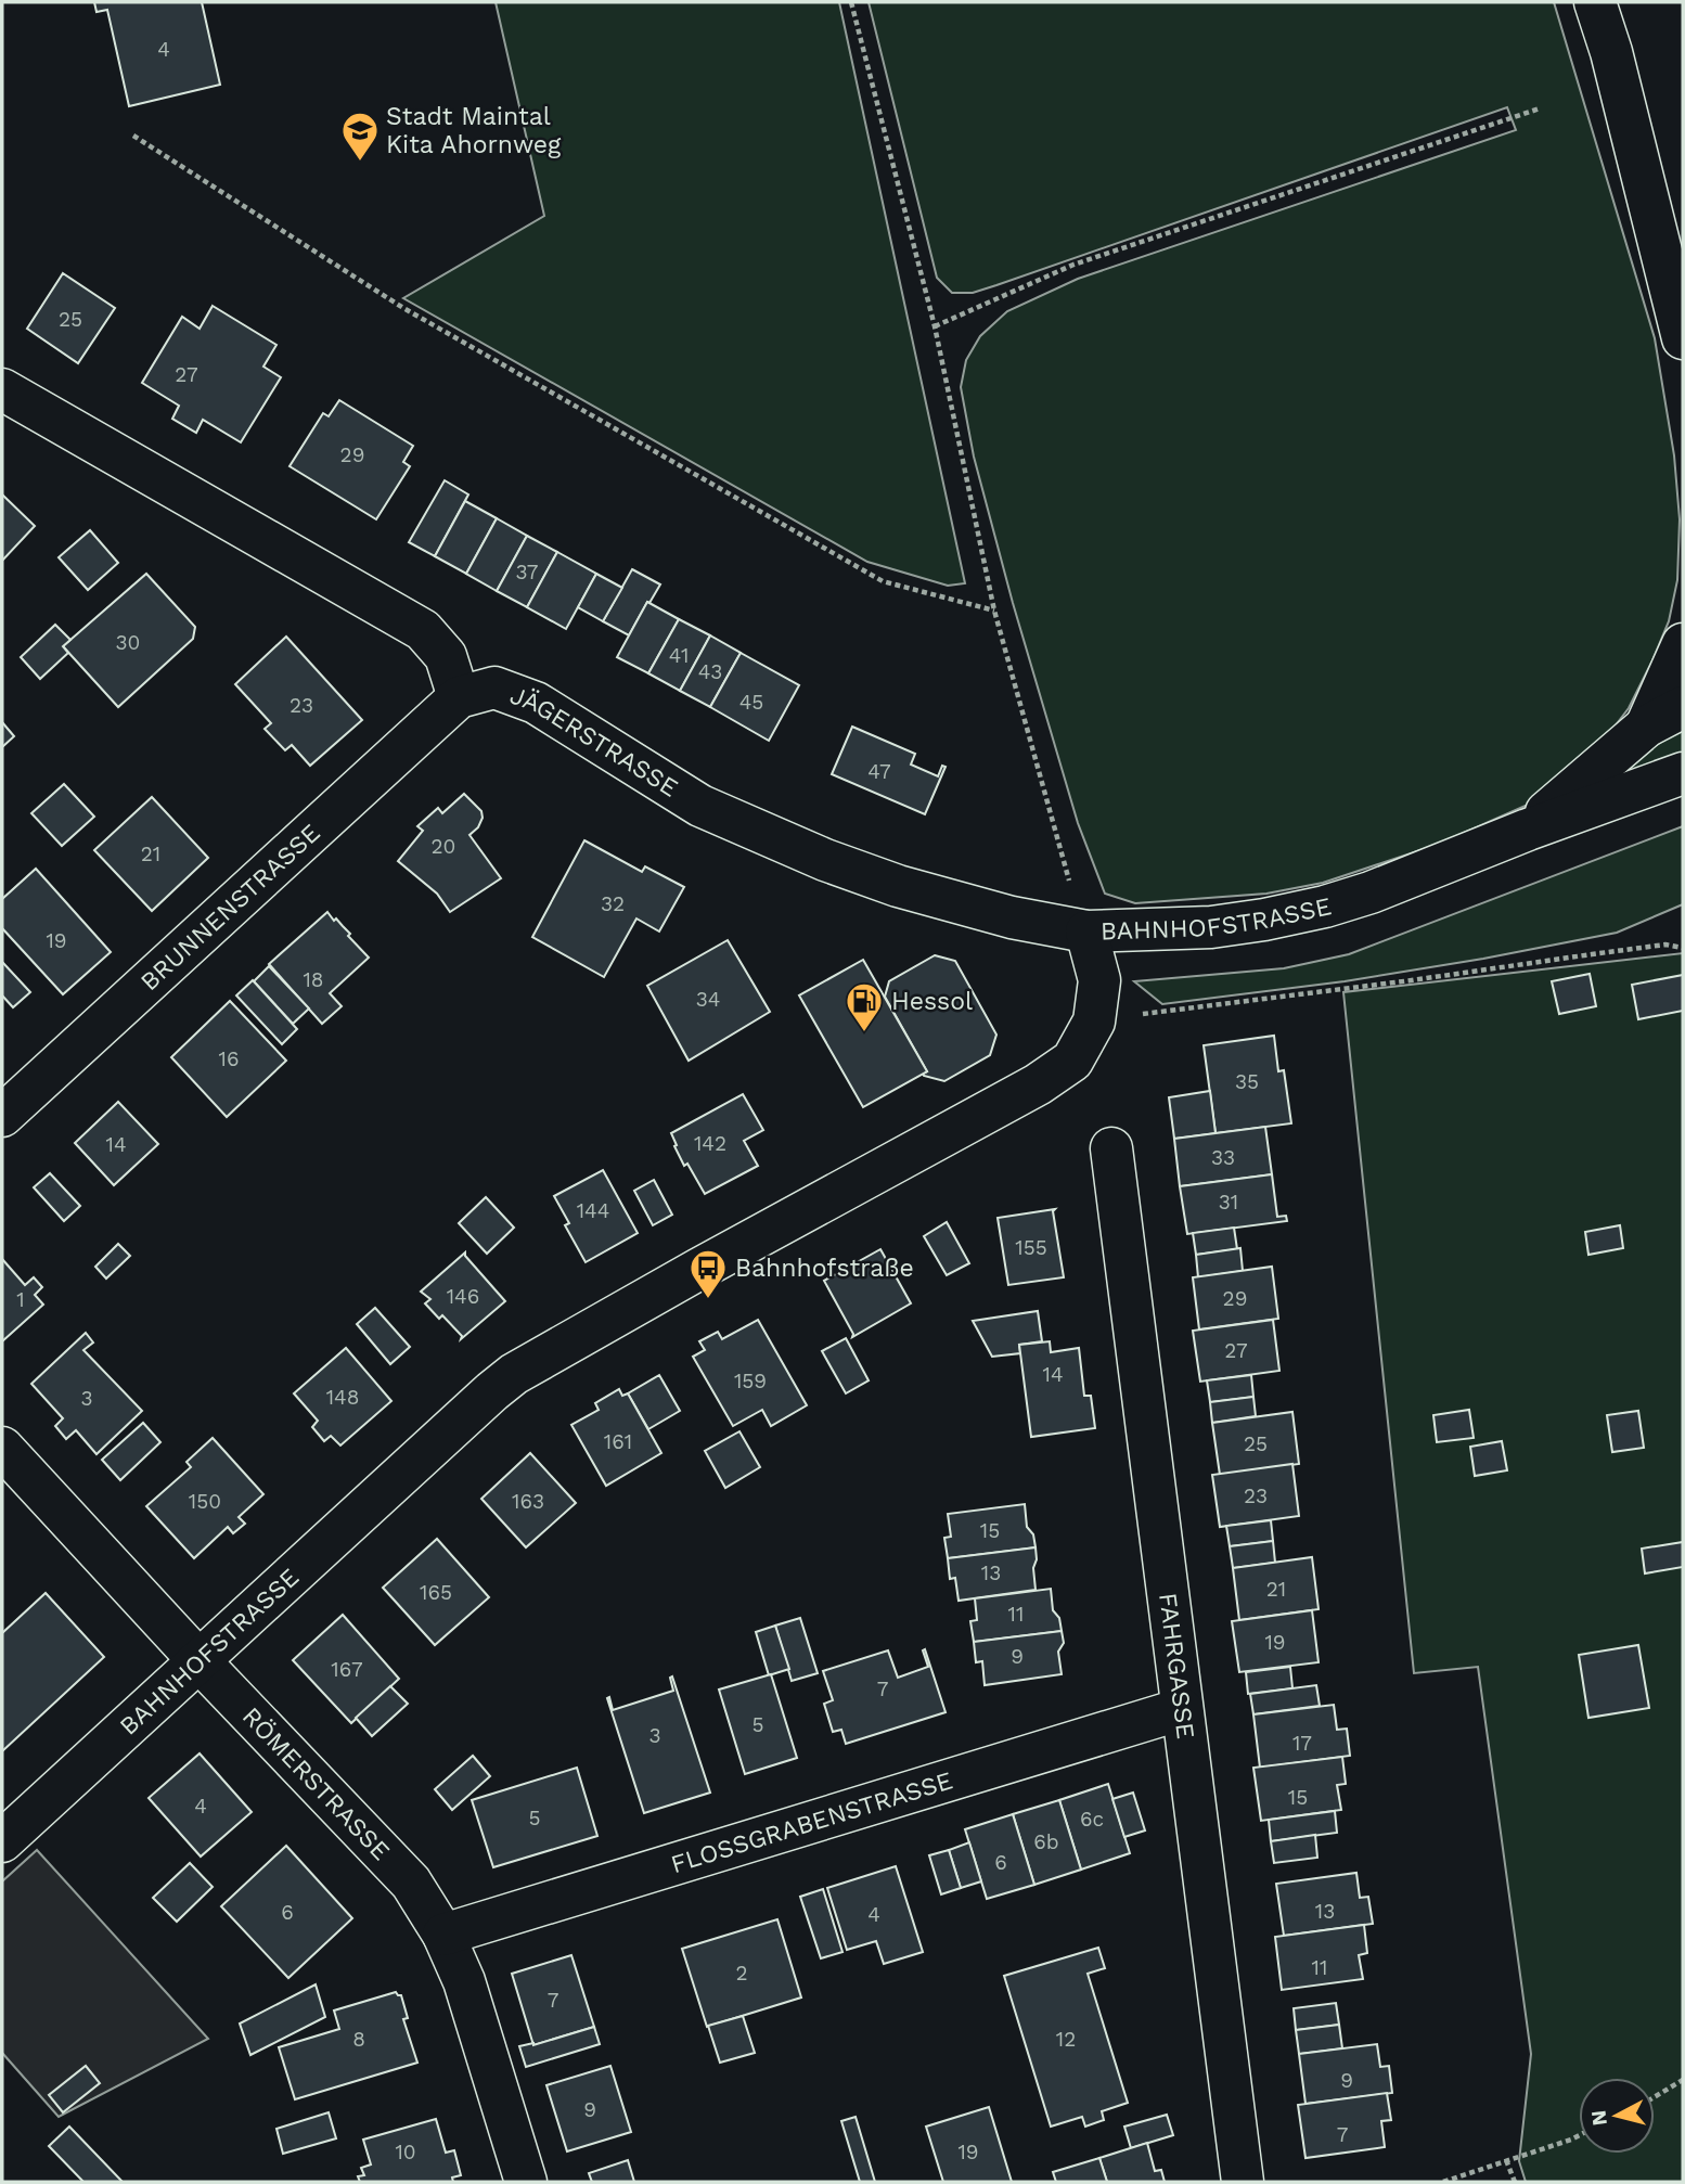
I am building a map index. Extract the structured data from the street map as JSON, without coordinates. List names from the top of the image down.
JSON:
{
  "streets": {
    "street": [
      "JÄGERSTRASSE",
      "BRUNNENSTRASSE",
      "BAHNHOFSTRASSE",
      "FAHRGASSE",
      "RÖMERSTRASSE",
      "FLOSSGRABENSTRASSE"
    ]
  },
  "crossings": [
    ["JÄGERSTRASSE", "BRUNNENSTRASSE"],
    ["JÄGERSTRASSE", "BAHNHOFSTRASSE"],
    ["BAHNHOFSTRASSE", "RÖMERSTRASSE"],
    ["FAHRGASSE", "FLOSSGRABENSTRASSE"],
    ["RÖMERSTRASSE", "FLOSSGRABENSTRASSE"]
  ],
  "places": {
    "school or university": ["Stadt Maintal Kita Ahornweg"],
    "fuel station": ["Hessol"],
    "bus stop": ["Bahnhofstraße"]
  },
  "house_numbers": [
    "4",
    "25",
    "27",
    "29",
    "37",
    "30",
    "41",
    "43",
    "45",
    "23",
    "47",
    "20",
    "21",
    "32",
    "19",
    "18",
    "34",
    "16",
    "35",
    "142",
    "14",
    "33",
    "31",
    "144",
    "155",
    "146",
    "29",
    "1",
    "27",
    "14",
    "159",
    "148",
    "3",
    "161",
    "25",
    "23",
    "150",
    "163",
    "15",
    "13",
    "21",
    "165",
    "11",
    "19",
    "9",
    "167",
    "7",
    "5",
    "3",
    "17",
    "15",
    "4",
    "5",
    "6c",
    "6b",
    "6",
    "13",
    "6",
    "4",
    "11",
    "2",
    "7",
    "8",
    "12",
    "9",
    "9",
    "7",
    "10",
    "19"
  ],
  "north": "left"
}
